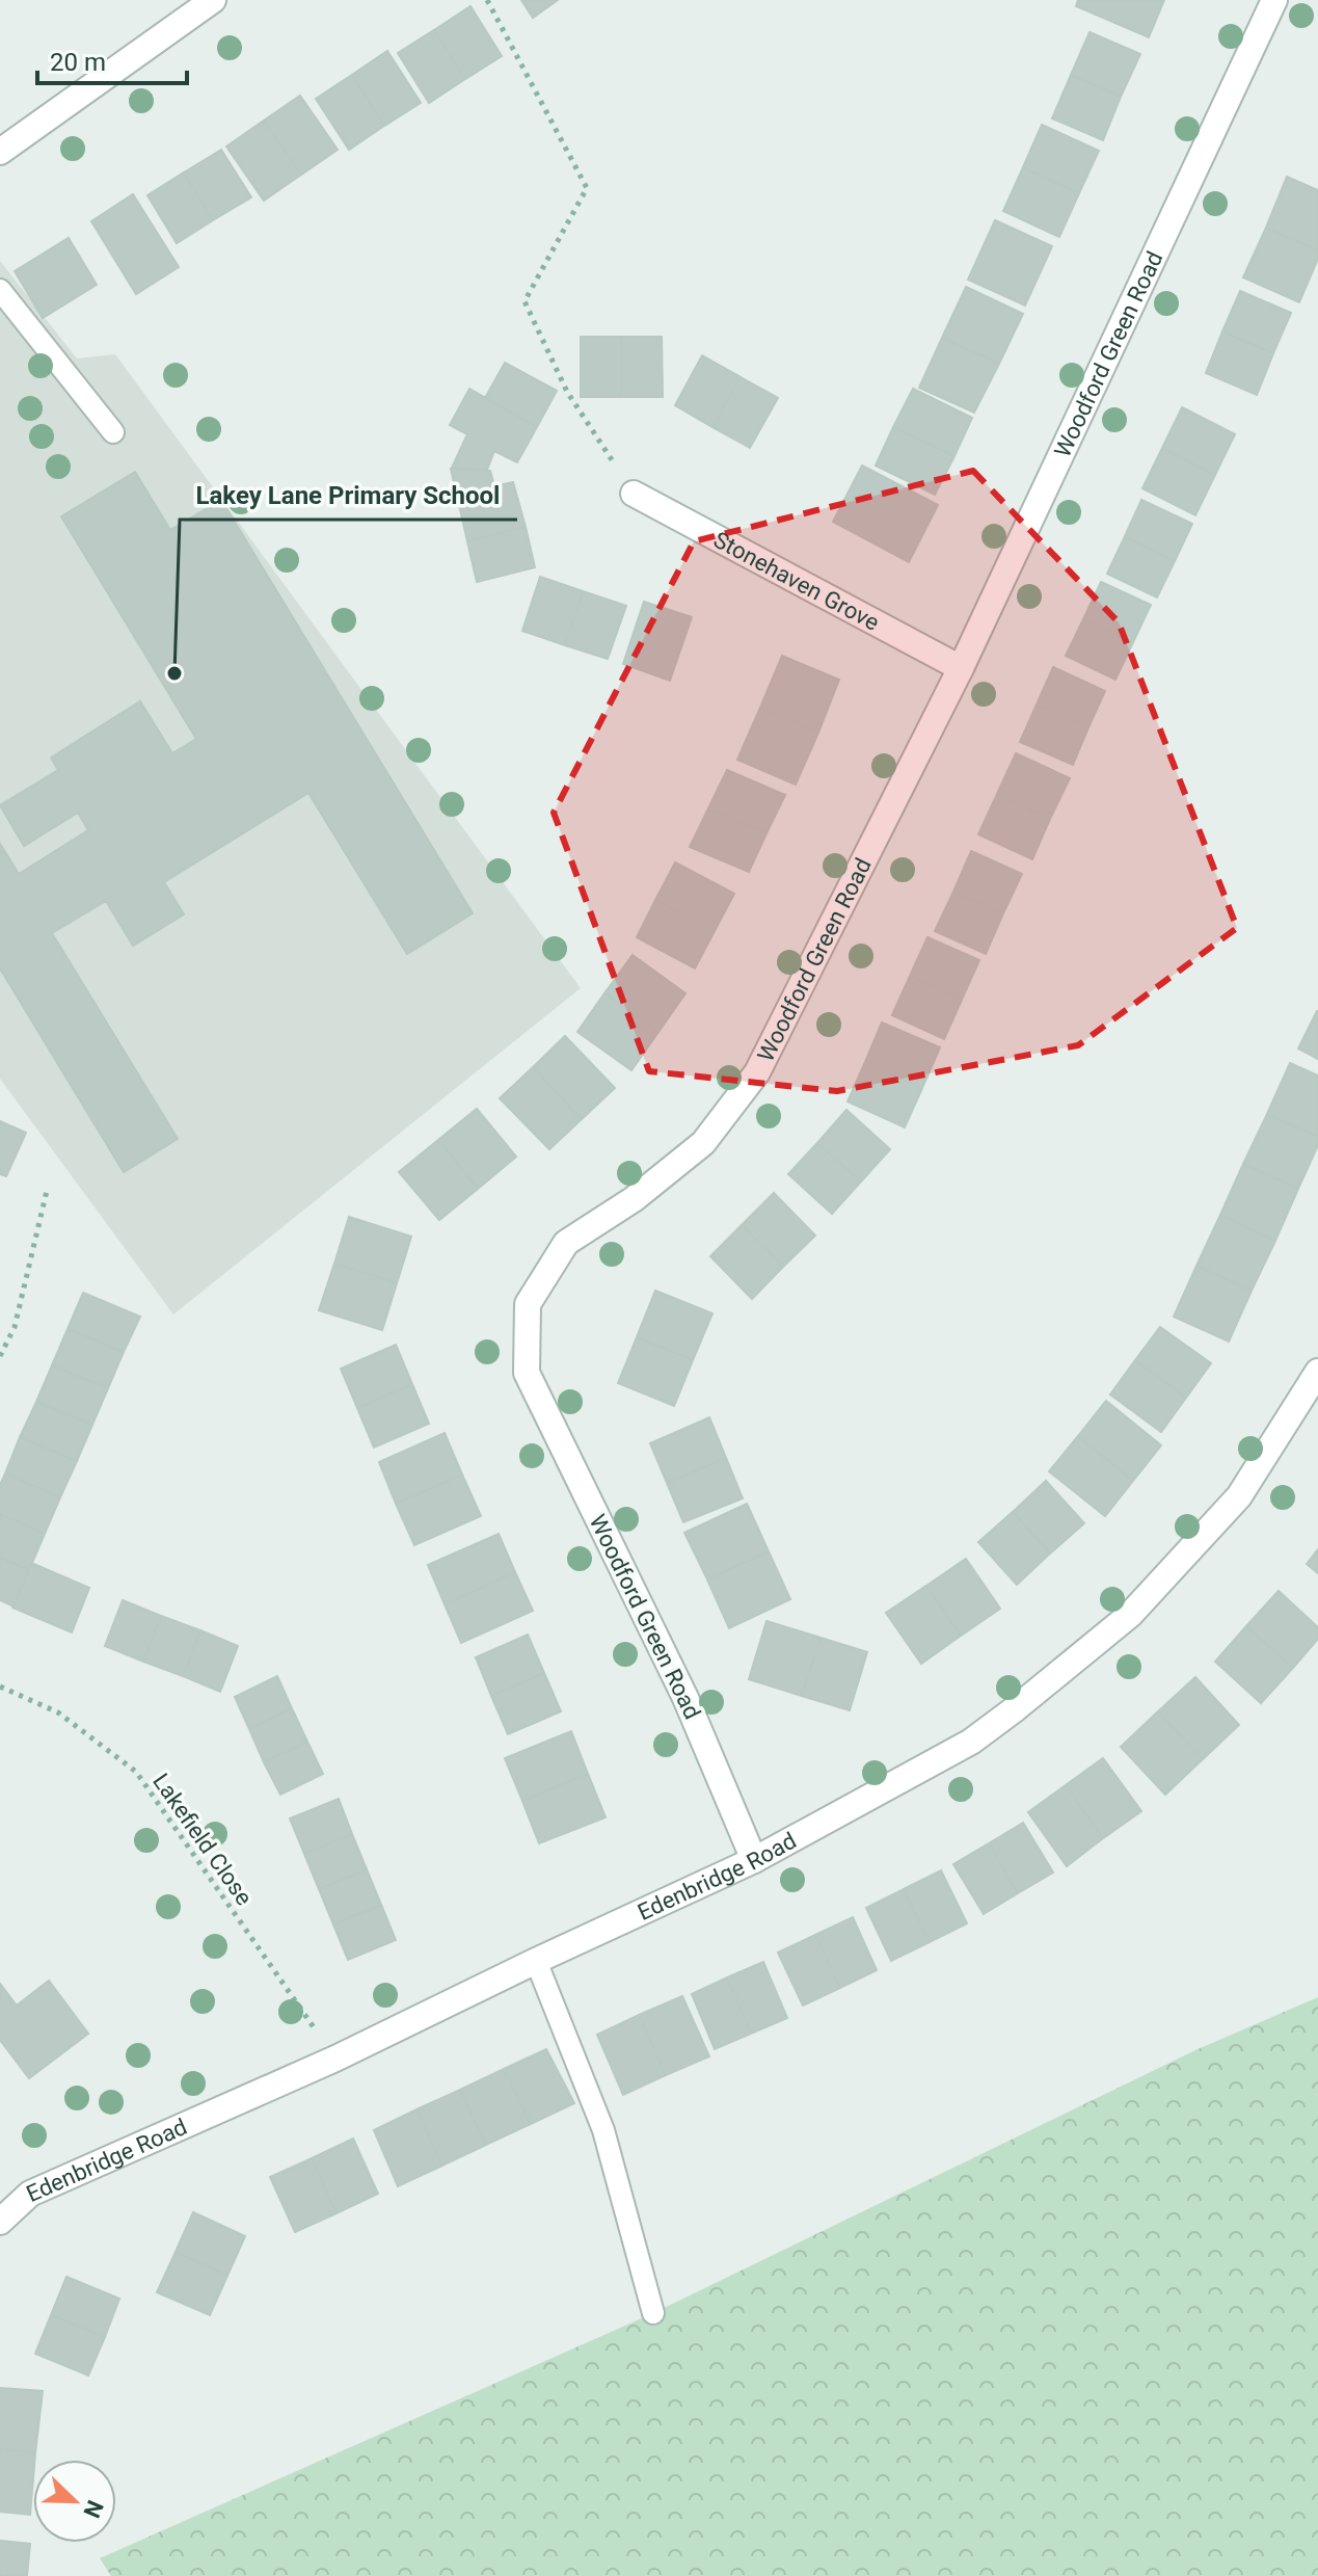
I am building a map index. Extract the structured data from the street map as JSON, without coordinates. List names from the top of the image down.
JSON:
{
  "streets": {
    "street": ["Woodford Green Road", "Stonehaven Grove", "Edenbridge Road"],
    "path": ["Lakefield Close"]
  },
  "crossings": [
    ["Woodford Green Road", "Stonehaven Grove"],
    ["Woodford Green Road", "Edenbridge Road"],
    ["Lakefield Close", "Edenbridge Road"]
  ],
  "places": ["Lakey Lane Primary School"],
  "scale_bar": "20 m",
  "north": "bottom right"
}
